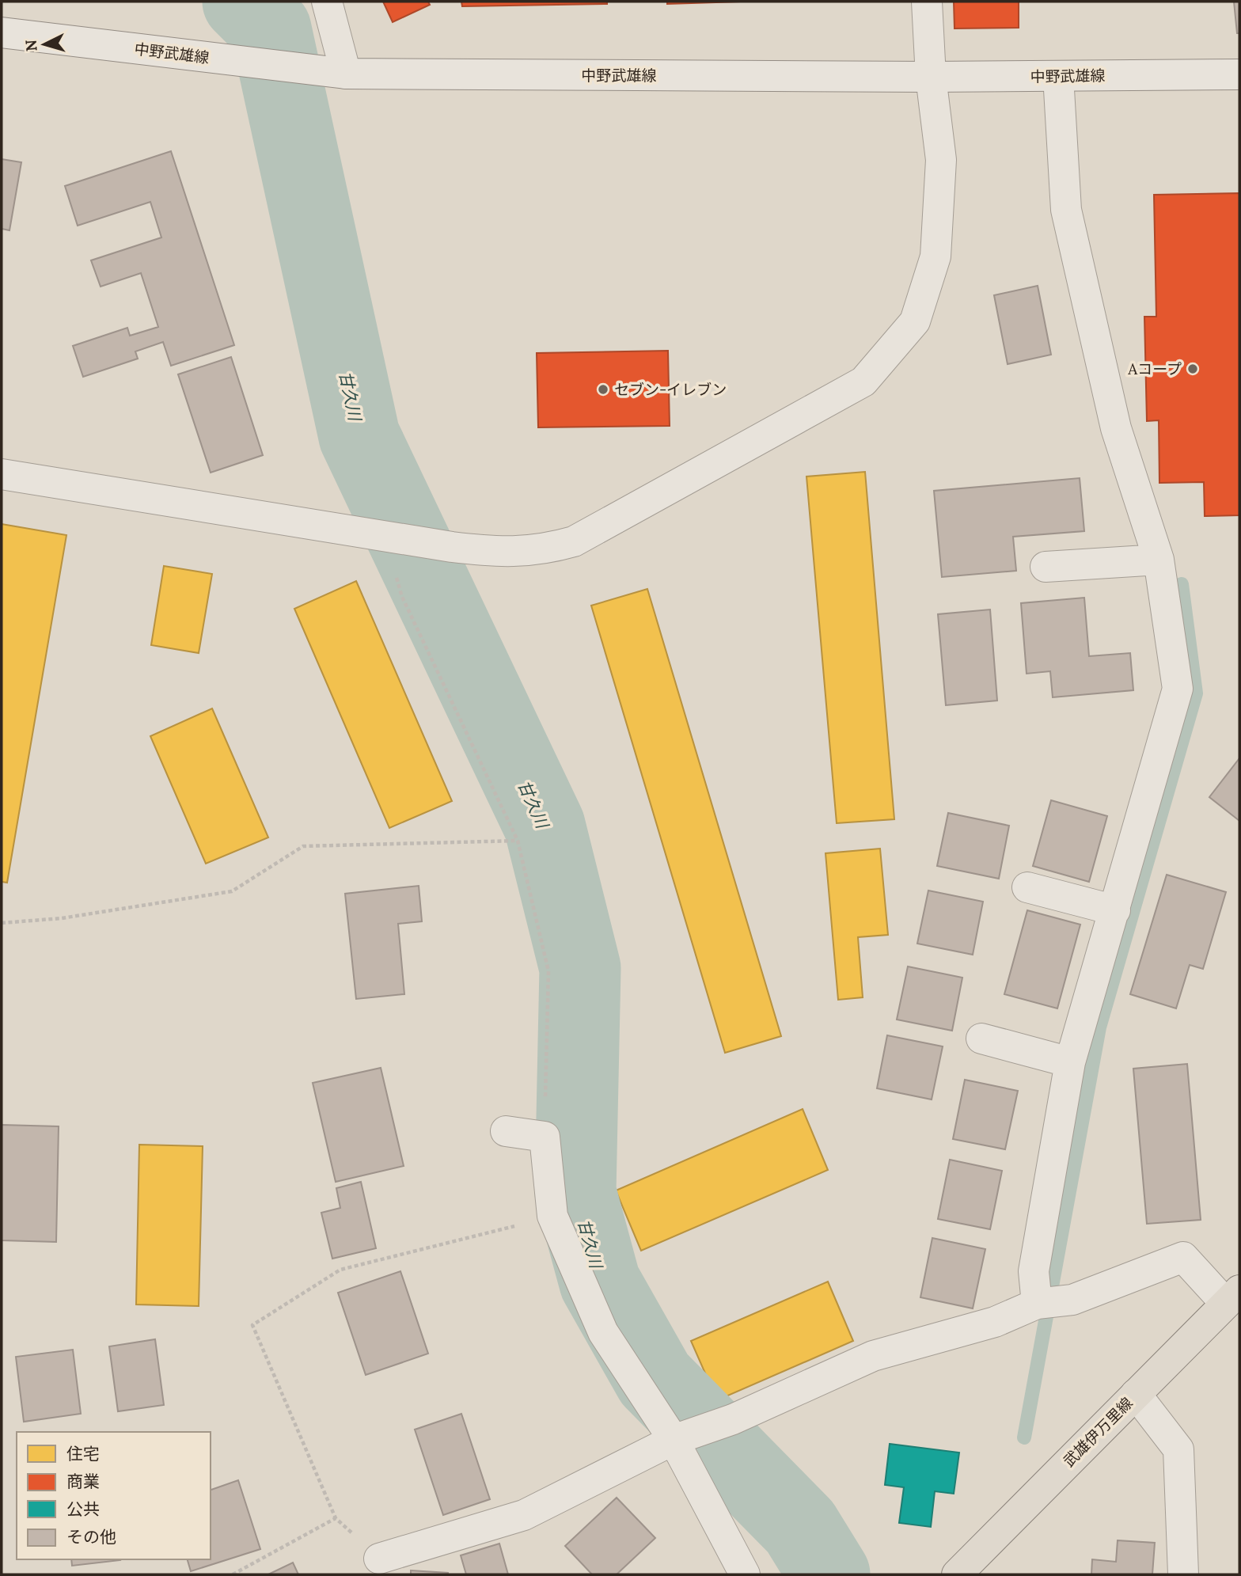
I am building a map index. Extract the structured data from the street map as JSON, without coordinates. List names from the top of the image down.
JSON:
{
  "streets": {
    "main road": ["武雄伊万里線"],
    "street": ["中野武雄線"]
  },
  "water": ["甘久川"],
  "places": ["Aコープ", "セブン-イレブン"],
  "legend": [
    "住宅",
    "商業",
    "公共",
    "その他"
  ],
  "north": "left"
}
